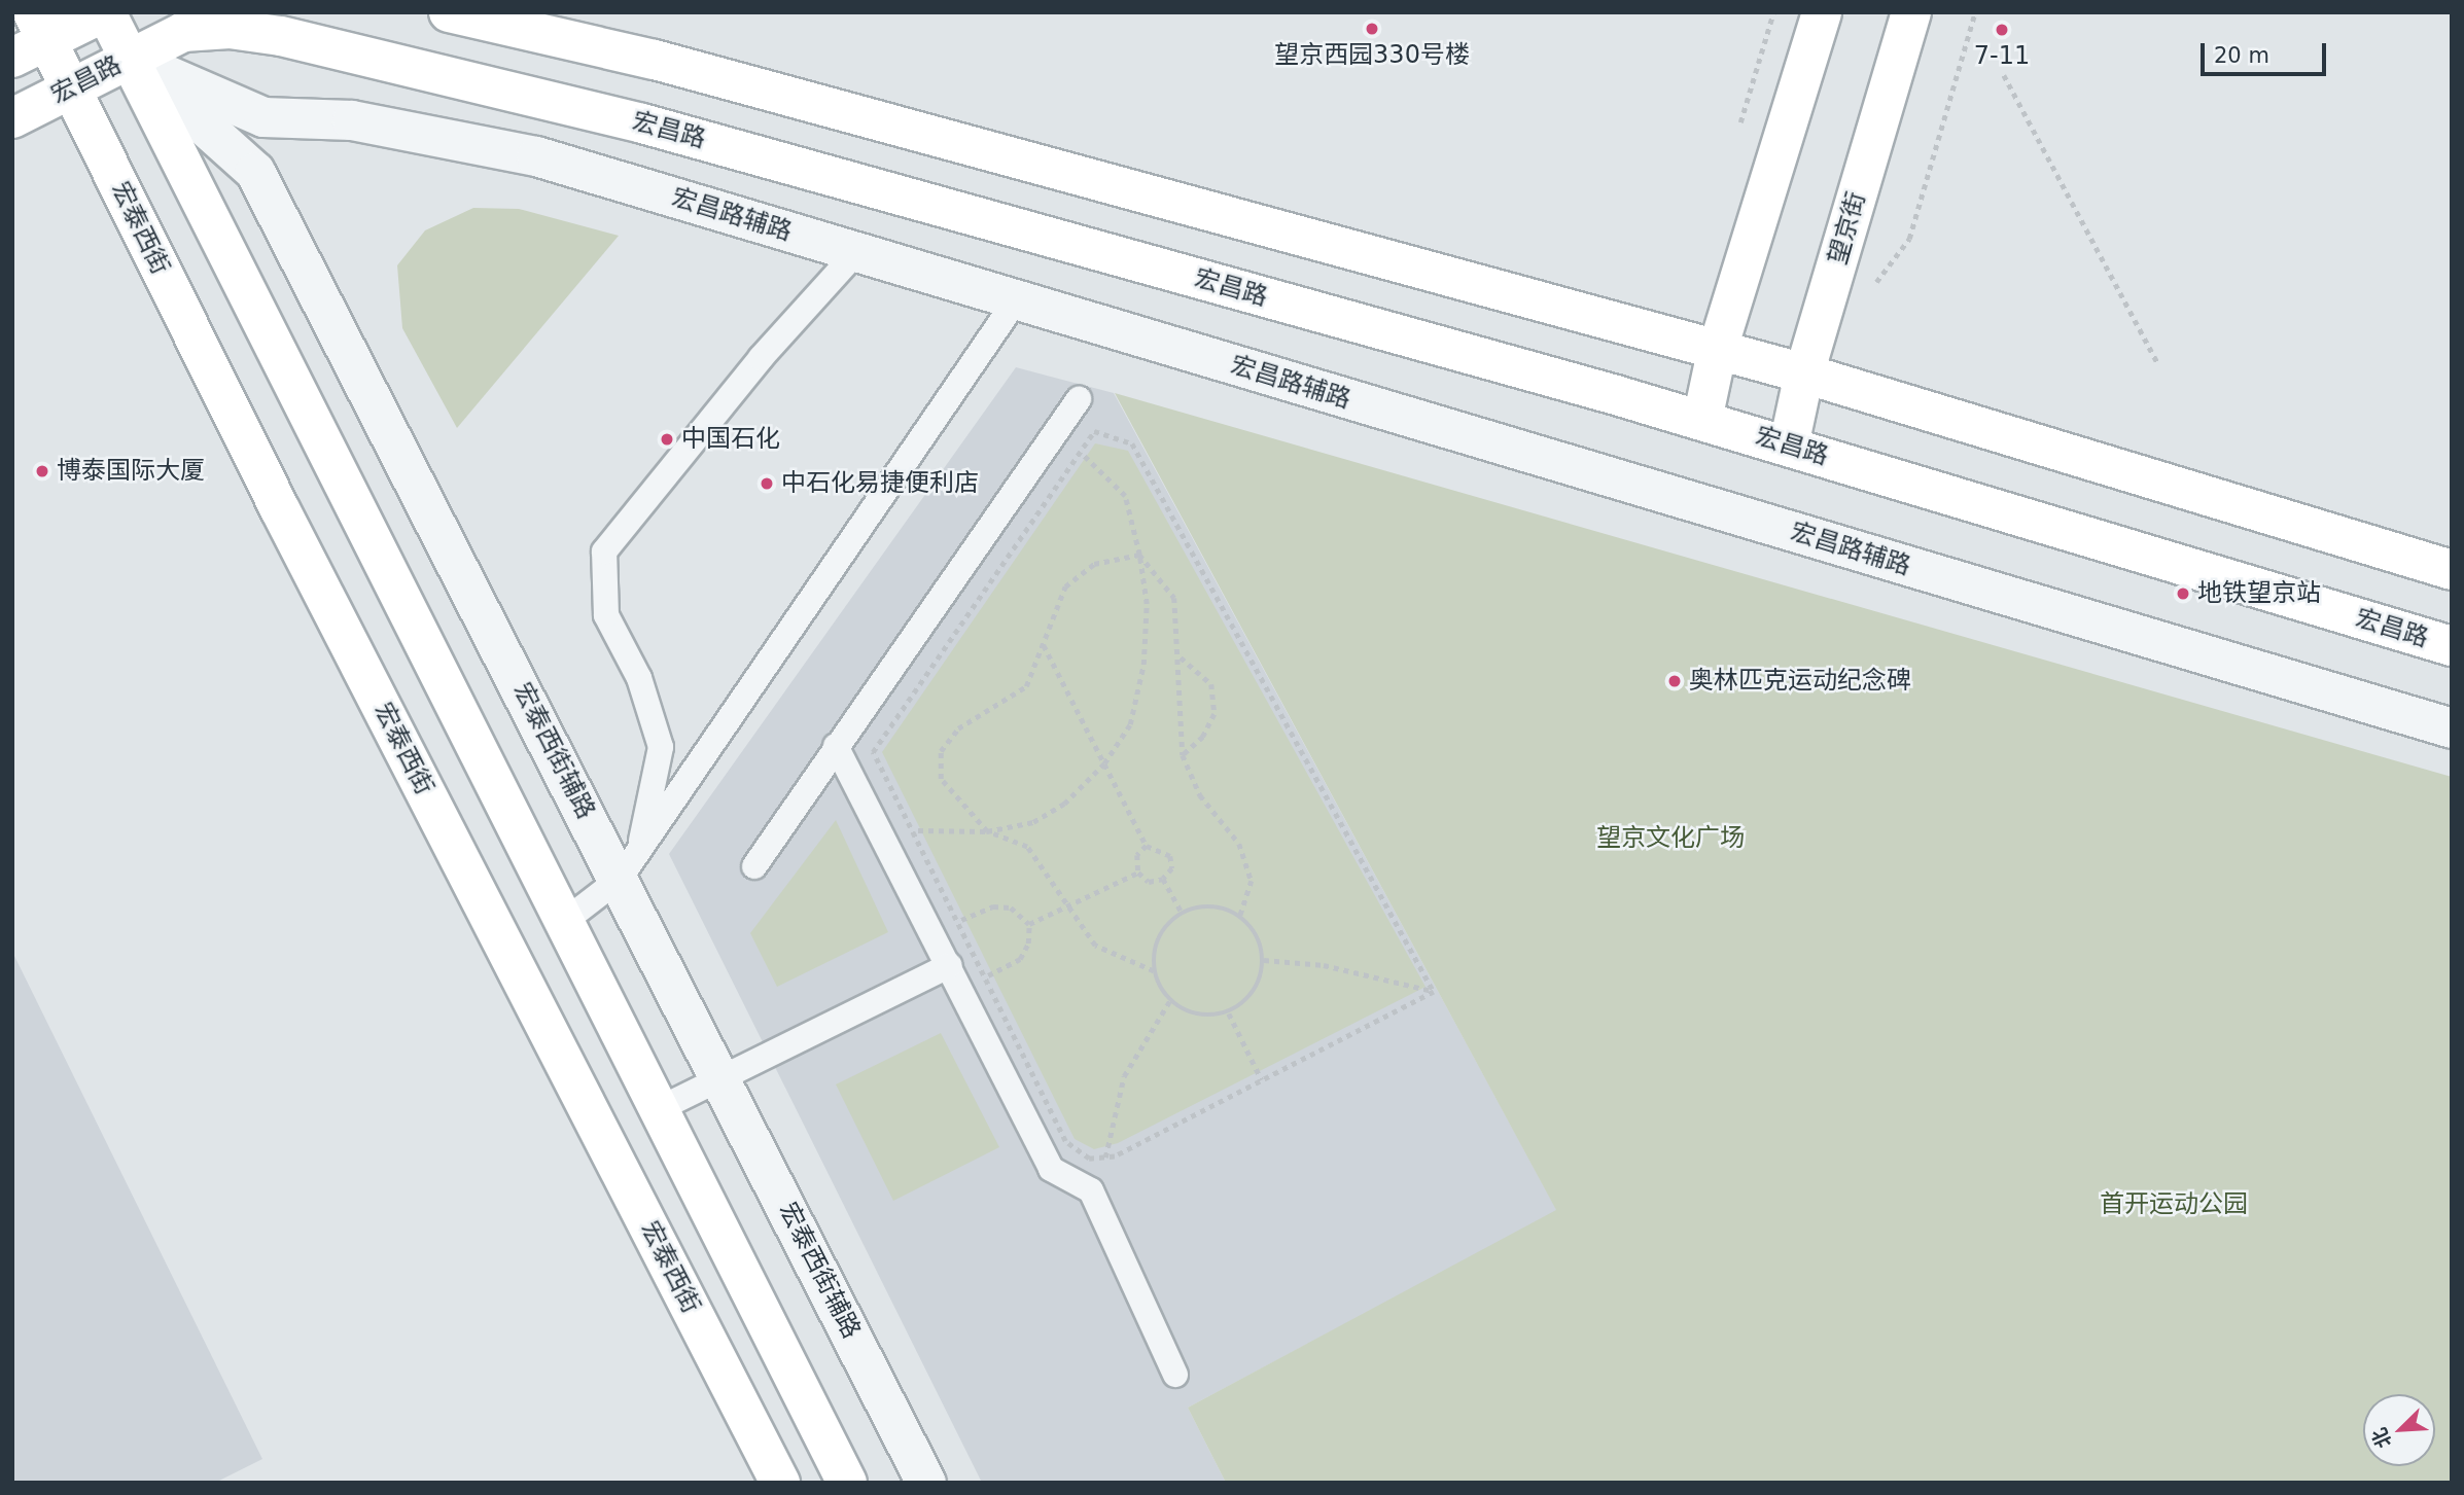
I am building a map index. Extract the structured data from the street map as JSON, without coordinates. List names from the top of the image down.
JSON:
{
  "streets": {
    "main road": ["宏昌路", "宏泰西街", "望京街"],
    "street": ["宏昌路辅路", "宏泰西街辅路"]
  },
  "crossings": [
    ["宏昌路", "宏昌路辅路"],
    ["宏昌路", "宏泰西街"],
    ["宏昌路", "望京街"],
    ["宏昌路", "宏泰西街辅路"],
    ["宏昌路辅路", "宏泰西街辅路"]
  ],
  "parks": ["望京文化广场", "首开运动公园"],
  "places": [
    "望京西园330号楼",
    "7-11",
    "中国石化",
    "博泰国际大厦",
    "中石化易捷便利店",
    "地铁望京站",
    "奥林匹克运动纪念碑"
  ],
  "scale_bar": "20 m",
  "north": "bottom left"
}
